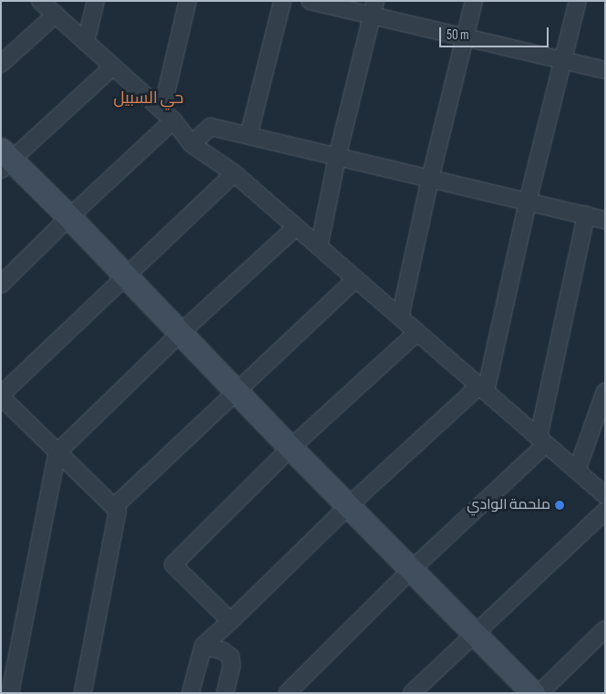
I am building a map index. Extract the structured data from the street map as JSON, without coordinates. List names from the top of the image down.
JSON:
{
  "districts": ["حي السبيل"],
  "places": ["ملحمة الوادي"],
  "scale_bar": "50 m"
}
